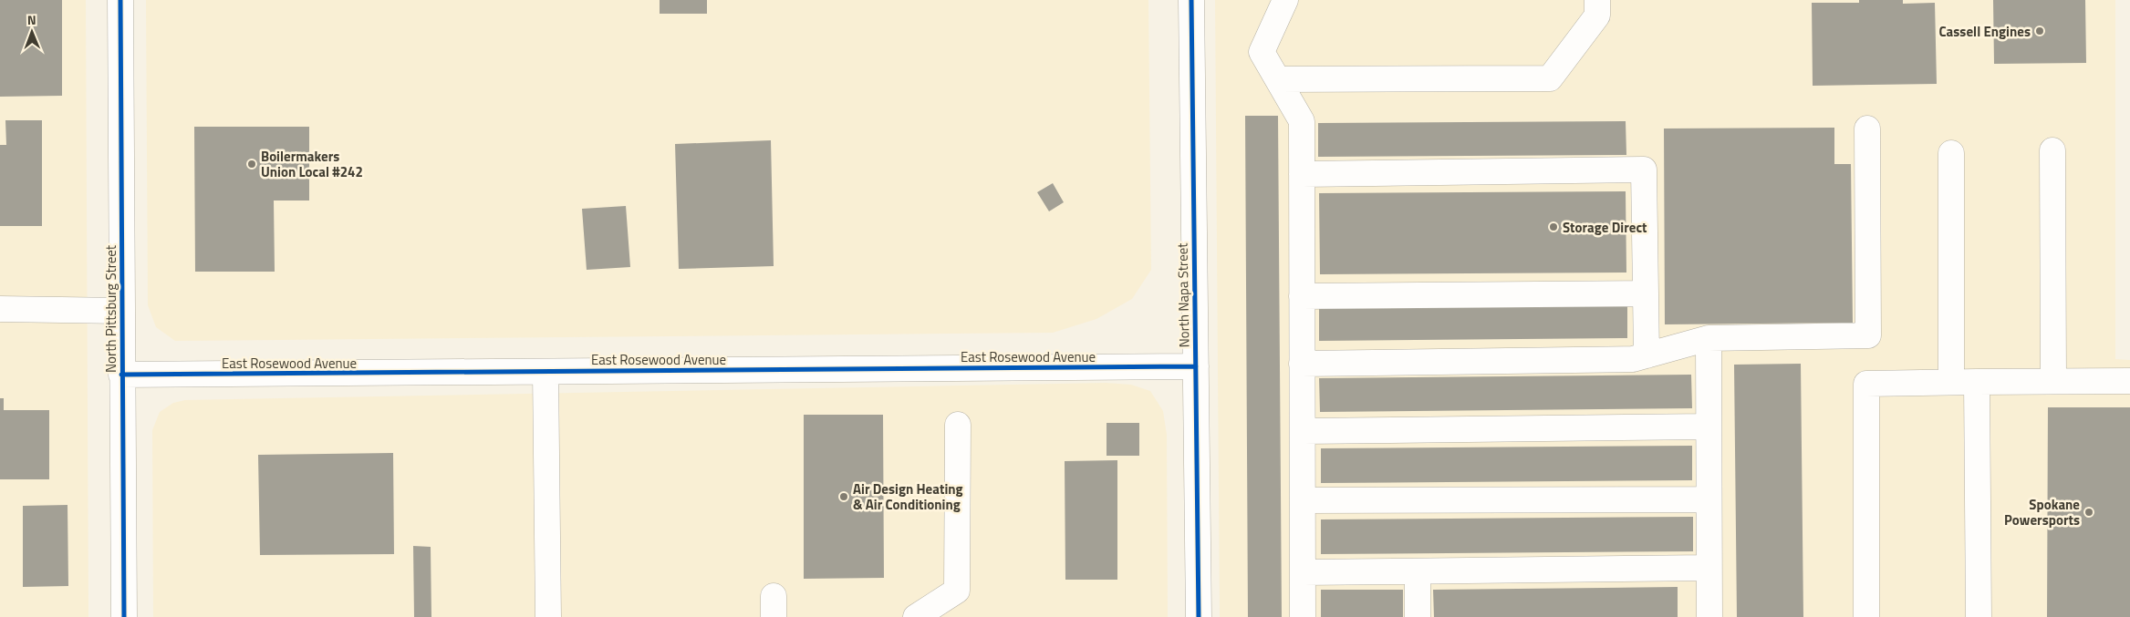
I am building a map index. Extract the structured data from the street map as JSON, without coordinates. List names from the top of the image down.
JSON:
{
  "streets": {
    "street": ["North Napa Street", "North Pittsburg Street", "East Rosewood Avenue"]
  },
  "crossings": [
    ["North Napa Street", "East Rosewood Avenue"],
    ["North Pittsburg Street", "East Rosewood Avenue"]
  ],
  "places": [
    "Cassell Engines",
    "Boilermakers Union Local #242",
    "Storage Direct",
    "Air Design Heating & Air Conditioning",
    "Spokane Powersports"
  ],
  "north": "top"
}
